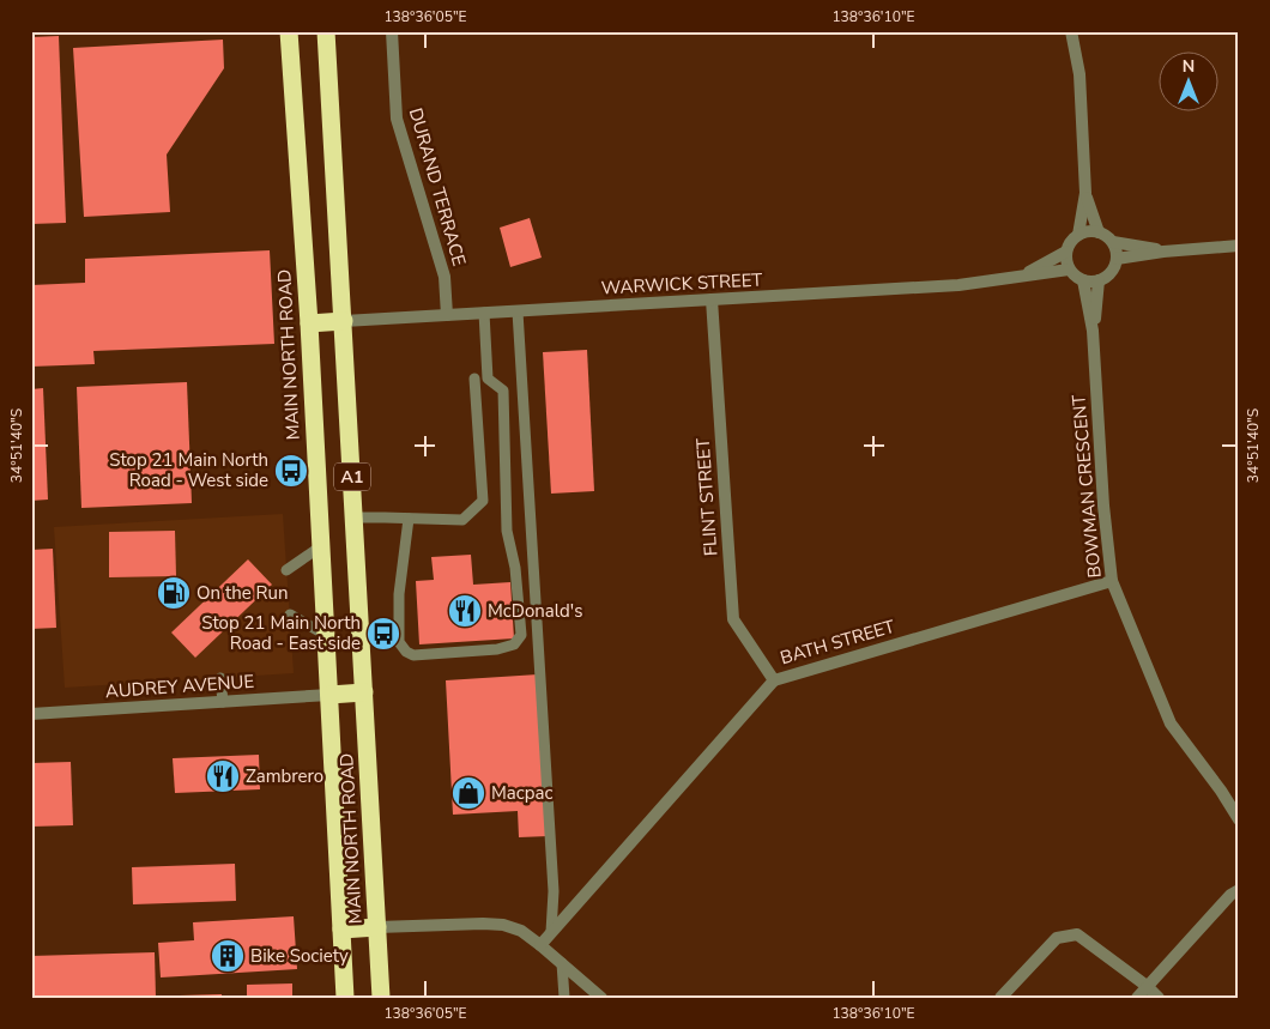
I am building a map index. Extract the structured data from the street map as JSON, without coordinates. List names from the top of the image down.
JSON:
{
  "streets": {
    "highway": ["MAIN NORTH ROAD", "A1"],
    "street": [
      "DURAND TERRACE",
      "WARWICK STREET",
      "BOWMAN CRESCENT",
      "FLINT STREET",
      "BATH STREET",
      "AUDREY AVENUE"
    ]
  },
  "crossings": [
    ["DURAND TERRACE", "WARWICK STREET"],
    ["WARWICK STREET", "MAIN NORTH ROAD"],
    ["WARWICK STREET", "BOWMAN CRESCENT"],
    ["WARWICK STREET", "FLINT STREET"],
    ["MAIN NORTH ROAD", "AUDREY AVENUE"],
    ["BOWMAN CRESCENT", "BATH STREET"],
    ["FLINT STREET", "BATH STREET"]
  ],
  "places": {
    "bus stop": ["Stop 21 Main North Road - West side", "Stop 21 Main North Road - East side"],
    "fuel station": ["On the Run"],
    "restaurant": ["McDonald's", "Zambrero"],
    "shop": ["Macpac"],
    "building": ["Bike Society"]
  },
  "north": "top",
  "coordinates": ["138°36'05\"E", "138°36'10\"E", "34°51'40\"S"]
}
